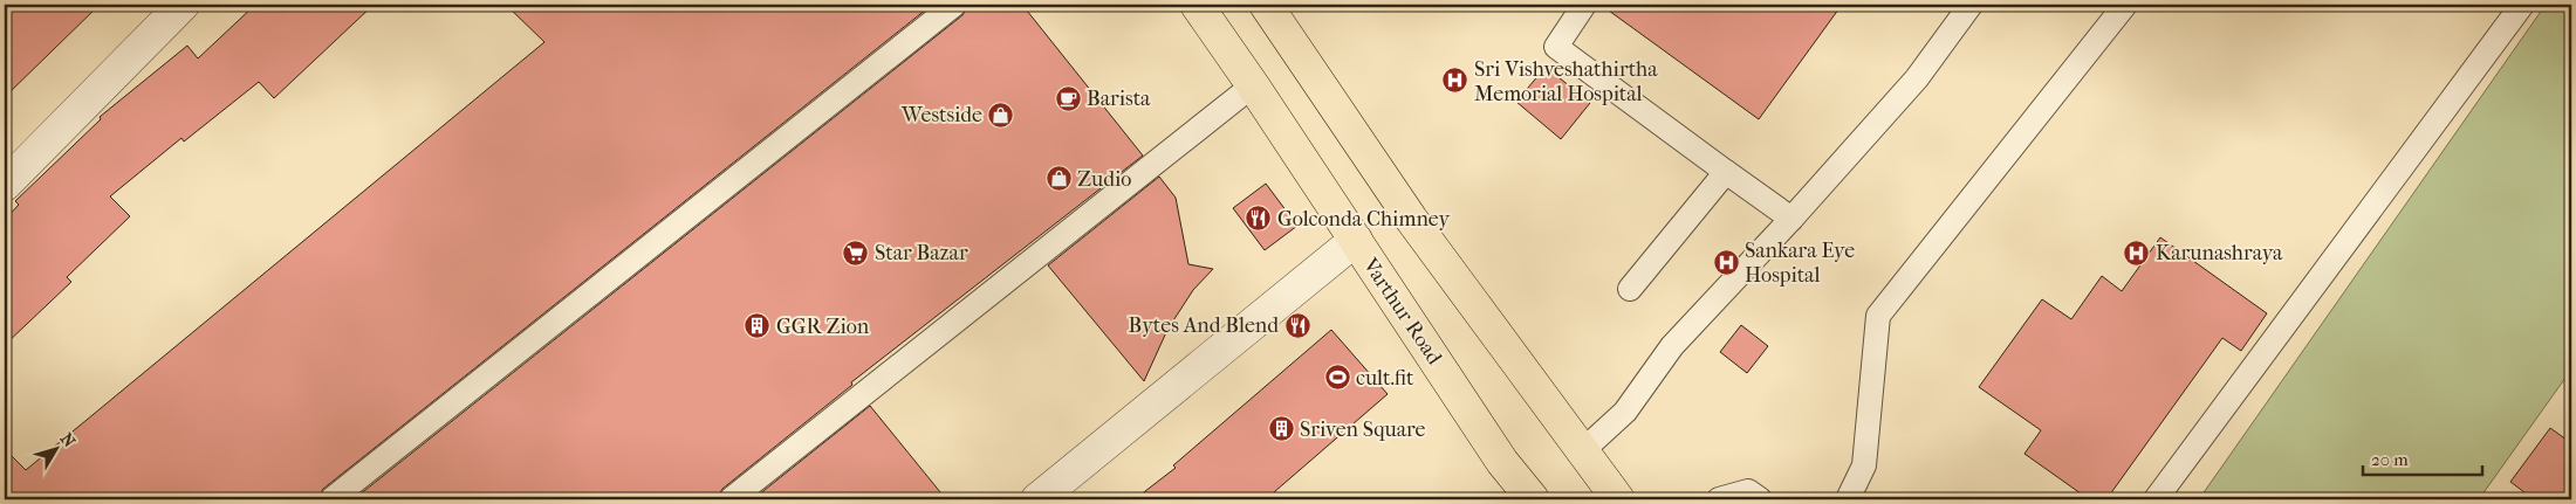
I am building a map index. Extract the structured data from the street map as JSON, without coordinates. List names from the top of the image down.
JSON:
{
  "streets": {
    "main road": ["Varthur Road"]
  },
  "places": {
    "hospital": ["Sri Vishveshathirtha Memorial Hospital", "Karunashraya", "Sankara Eye Hospital"],
    "cafe": ["Barista"],
    "shop": ["Westside", "Zudio"],
    "restaurant": ["Golconda Chimney", "Bytes And Blend"],
    "supermarket": ["Star Bazar"],
    "building": ["GGR Zion", "Sriven Square"],
    "sports": ["cult.fit"]
  },
  "scale_bar": "20 m",
  "north": "top right"
}
